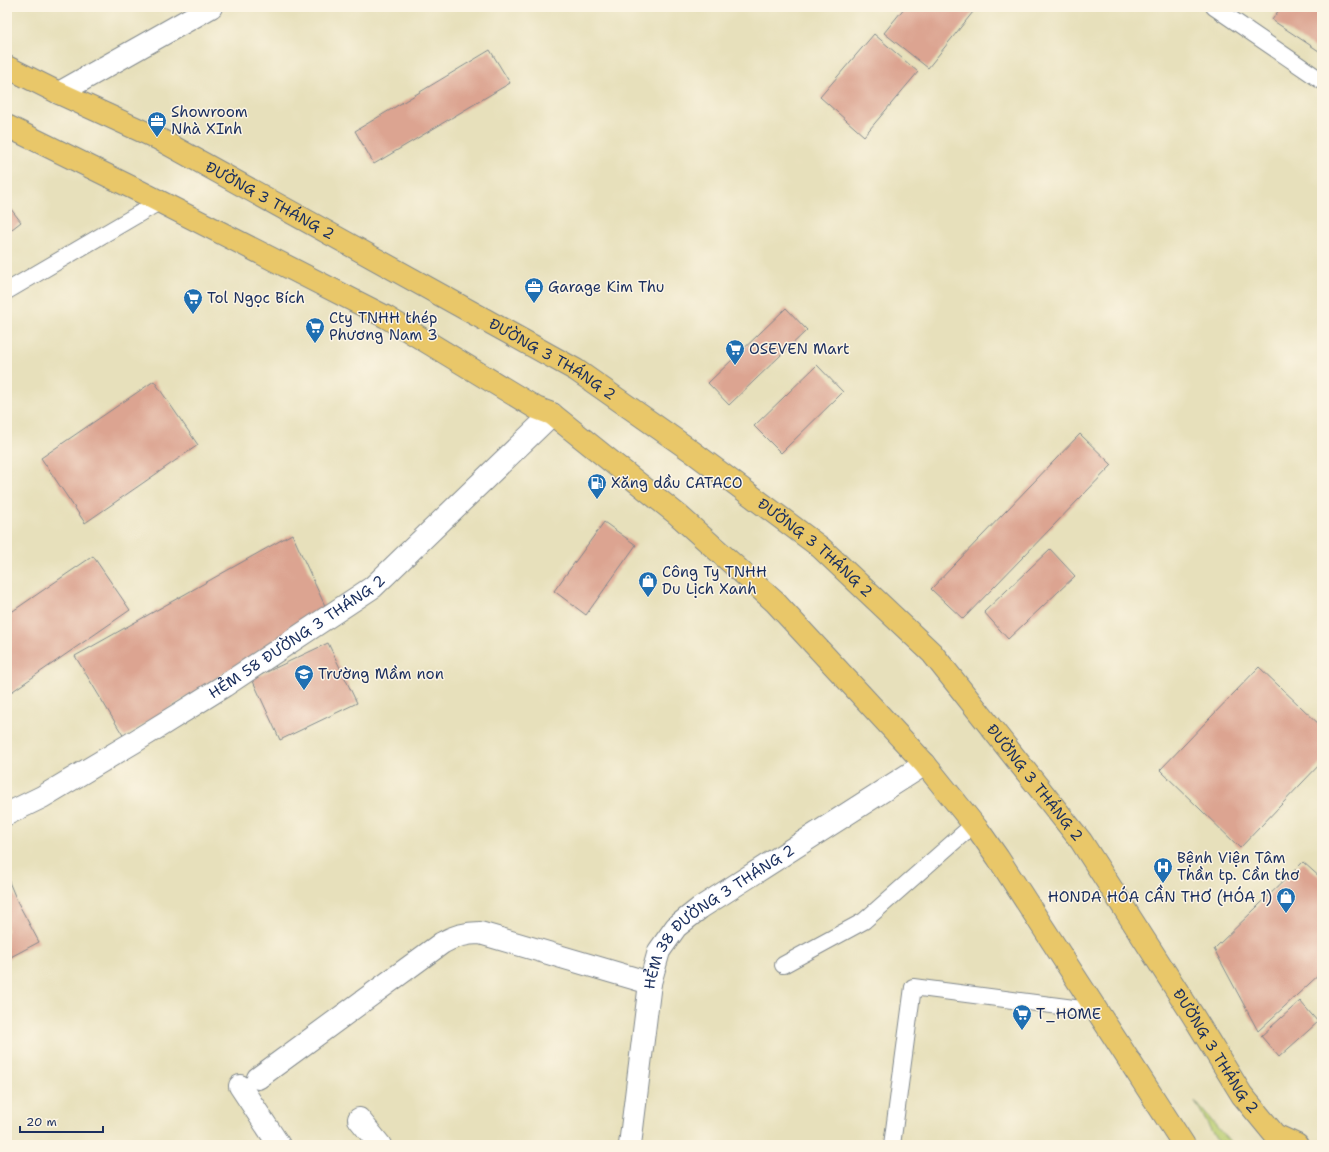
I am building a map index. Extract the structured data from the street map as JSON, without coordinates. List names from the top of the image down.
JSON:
{
  "streets": {
    "highway": ["ĐƯỜNG 3 THÁNG 2"],
    "street": ["HẺM 58 ĐƯỜNG 3 THÁNG 2", "HẺM 38 ĐƯỜNG 3 THÁNG 2"]
  },
  "places": {
    "office": ["Showroom Nhà XInh", "Garage Kim Thu"],
    "supermarket": [
      "Tol Ngọc Bích",
      "Cty TNHH thép Phương Nam 3",
      "OSEVEN Mart",
      "T_HOME"
    ],
    "fuel station": ["Xăng dầu CATACO"],
    "shop": ["Công Ty TNHH Du Lịch Xanh", "HONDA HÓA CẦN THƠ (HÓA 1)"],
    "school or university": ["Trường Mầm non"],
    "hospital": ["Bệnh Viện Tâm Thần tp. Cần thơ"]
  },
  "scale_bar": "20 m"
}
